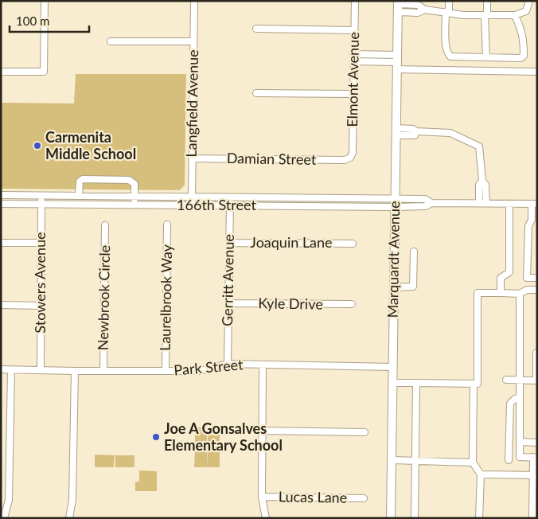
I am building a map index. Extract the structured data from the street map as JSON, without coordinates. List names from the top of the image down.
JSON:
{
  "streets": {
    "main road": ["Marquardt Avenue"],
    "street": [
      "Elmont Avenue",
      "Langfield Avenue",
      "Damian Street",
      "166th Street",
      "Joaquin Lane",
      "Gerritt Avenue",
      "Stowers Avenue",
      "Newbrook Circle",
      "Laurelbrook Way",
      "Kyle Drive",
      "Park Street",
      "Lucas Lane"
    ]
  },
  "crossings": [
    ["Elmont Avenue", "Damian Street"],
    ["Langfield Avenue", "Damian Street"],
    ["Langfield Avenue", "166th Street"],
    ["166th Street", "Marquardt Avenue"],
    ["166th Street", "Gerritt Avenue"],
    ["166th Street", "Stowers Avenue"],
    ["Joaquin Lane", "Gerritt Avenue"],
    ["Marquardt Avenue", "Park Street"],
    ["Gerritt Avenue", "Kyle Drive"],
    ["Gerritt Avenue", "Park Street"],
    ["Stowers Avenue", "Park Street"],
    ["Newbrook Circle", "Park Street"],
    ["Laurelbrook Way", "Park Street"]
  ],
  "places": ["Carmenita Middle School", "Joe A Gonsalves Elementary School"],
  "scale_bar": "100 m"
}
